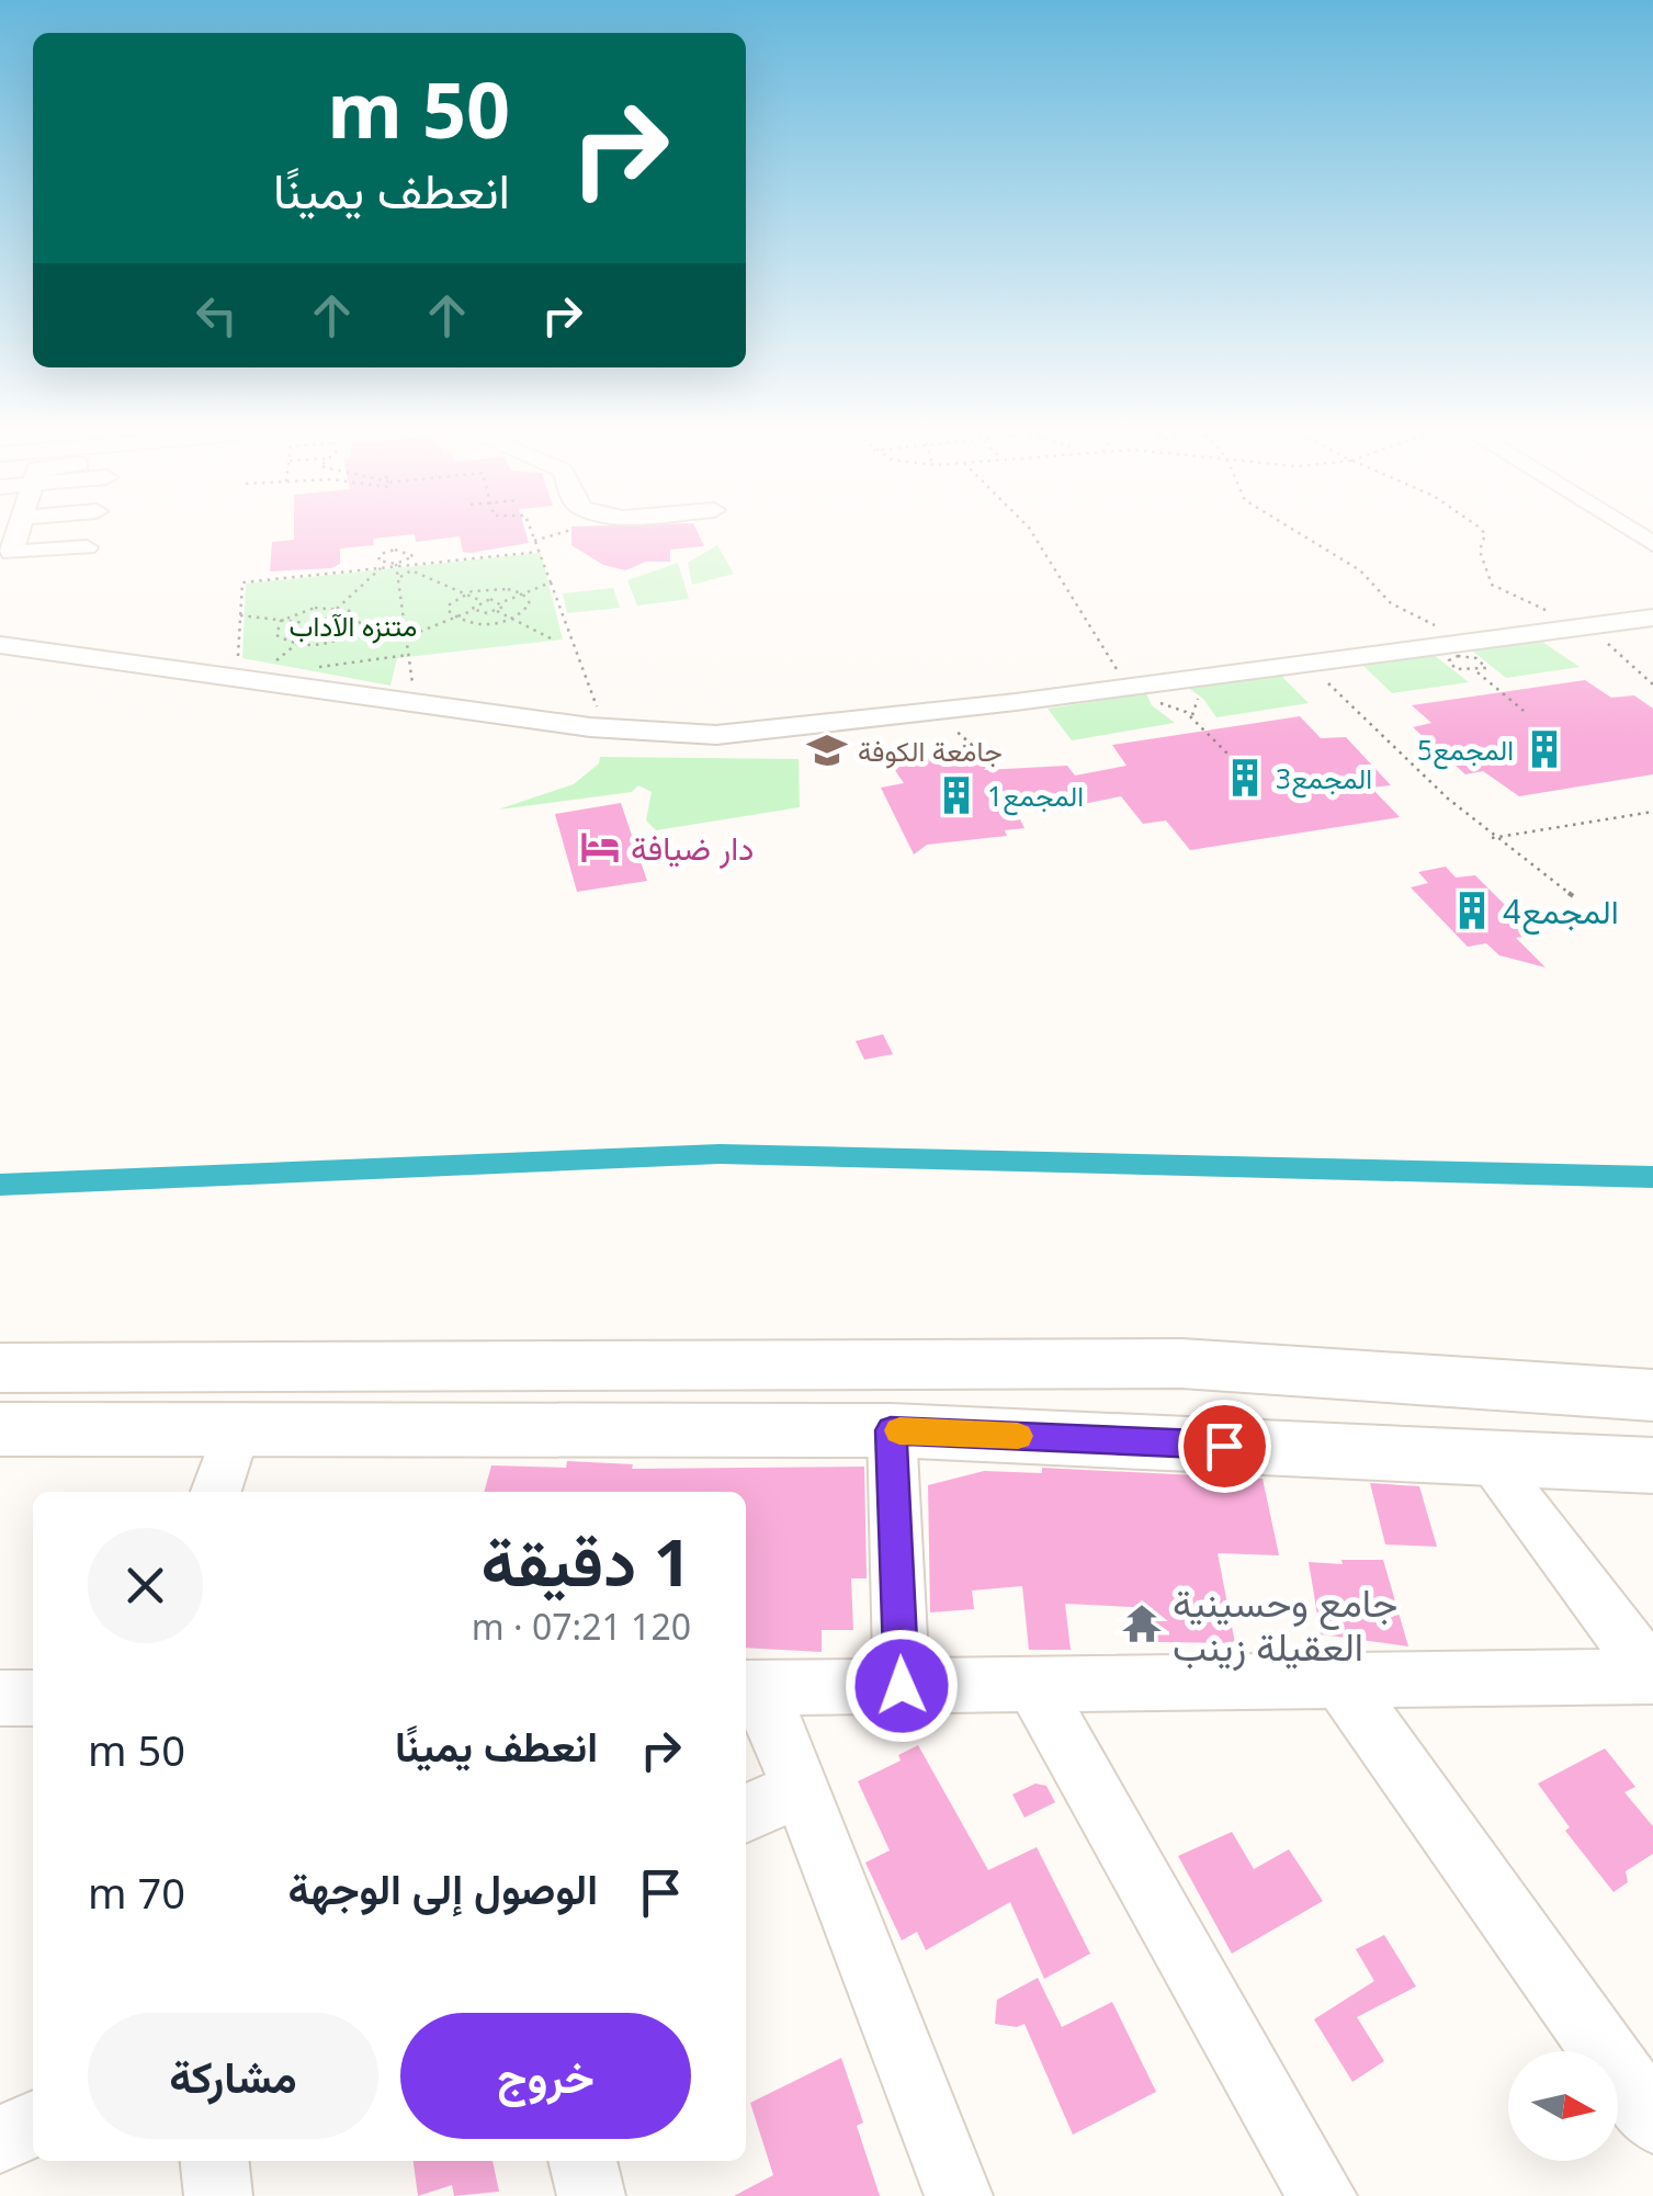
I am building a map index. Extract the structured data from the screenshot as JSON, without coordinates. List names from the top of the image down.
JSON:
{
  "parks": ["متنزه الآداب"],
  "places": {
    "building": [
      "المجمع5",
      "المجمع3",
      "المجمع1",
      "المجمع4"
    ],
    "school or university": ["جامعة الكوفة"],
    "hotel": ["دار ضيافة"],
    "temple": ["جامع وحسينية العقيلة زينب"]
  },
  "north": "right",
  "page": {
    "turn": ["50 m", "انعطف يمينًا"],
    "heading": ["1 دقيقة", "120 m · 07:21"],
    "list": [
      {
        "name": "انعطف يمينًا",
        "value": "50 m"
      },
      {
        "name": "الوصول إلى الوجهة",
        "value": "70 m"
      }
    ],
    "buttons": ["خروج", "مشاركة"]
  }
}
